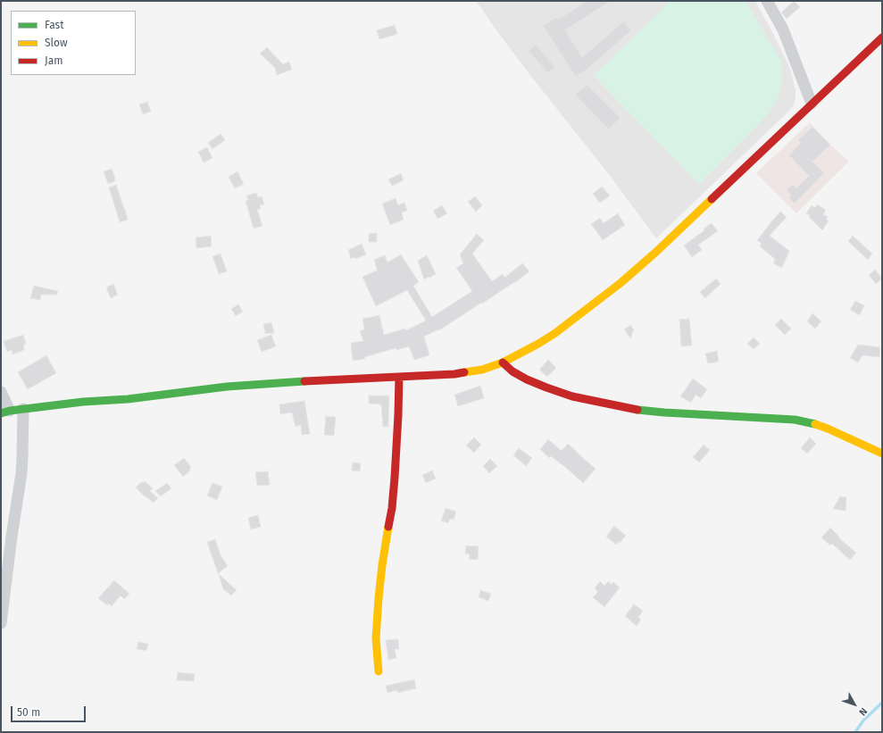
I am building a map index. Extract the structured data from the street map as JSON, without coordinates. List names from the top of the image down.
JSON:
{
  "legend": ["Fast", "Slow", "Jam"],
  "scale_bar": "50 m",
  "north": "bottom right"
}
